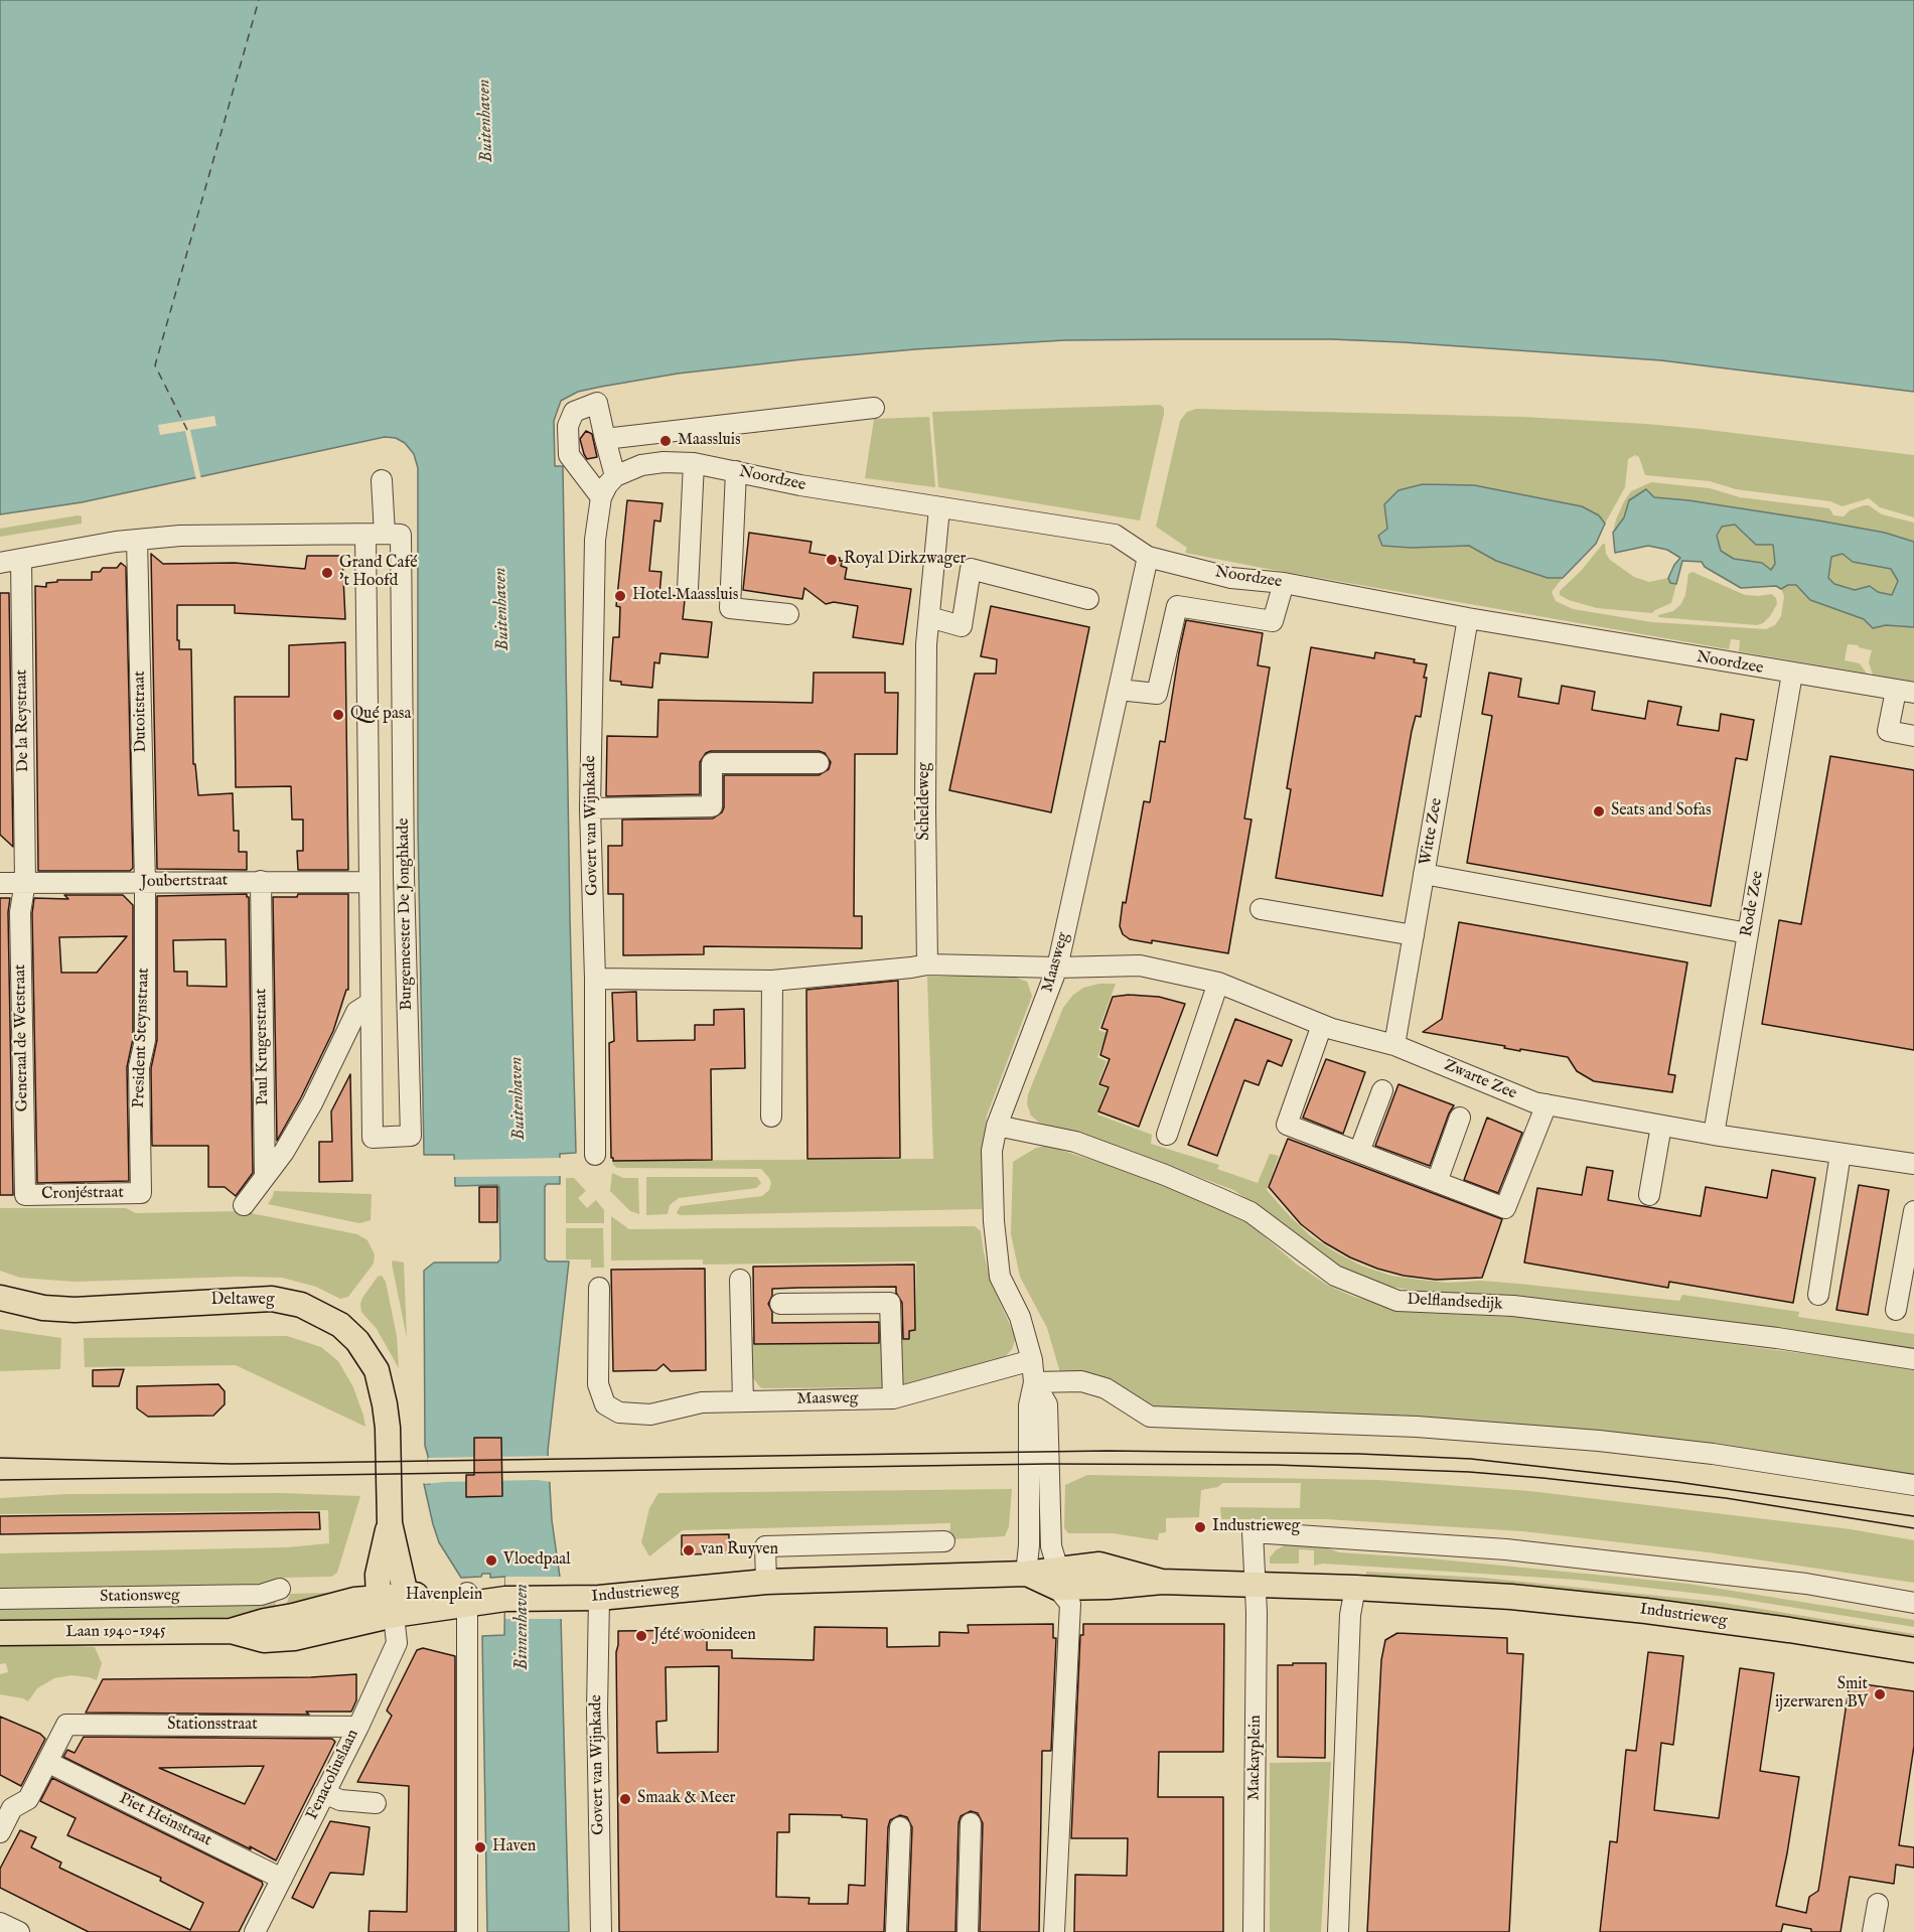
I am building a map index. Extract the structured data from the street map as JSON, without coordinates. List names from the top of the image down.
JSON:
{
  "streets": {
    "main road": [
      "Deltaweg",
      "Industrieweg",
      "Havenplein",
      "Laan 1940-1945"
    ],
    "street": [
      "Noordzee",
      "Dutoitstraat",
      "De la Reystraat",
      "Scheldeweg",
      "Govert van Wijnkade",
      "Witte Zee",
      "Joubertstraat",
      "Rode Zee",
      "Burgemeester De Jonghkade",
      "Maasweg",
      "Generaal de Wetstraat",
      "President Steynstraat",
      "Paul Krugerstraat",
      "Zwarte Zee",
      "Cronjéstraat",
      "Delflandsedijk",
      "Stationsweg",
      "Stationsstraat",
      "Mackayplein",
      "Fenacoliuslaan",
      "Piet Heinstraat"
    ]
  },
  "crossings": [
    ["Noordzee", "Scheldeweg"],
    ["Noordzee", "Witte Zee"],
    ["Noordzee", "Rode Zee"],
    ["Noordzee", "Maasweg"],
    ["Dutoitstraat", "Joubertstraat"],
    ["Dutoitstraat", "President Steynstraat"],
    ["De la Reystraat", "Joubertstraat"],
    ["De la Reystraat", "Generaal de Wetstraat"],
    ["Govert van Wijnkade", "Industrieweg"],
    ["Witte Zee", "Zwarte Zee"],
    ["Joubertstraat", "Burgemeester De Jonghkade"],
    ["Joubertstraat", "Generaal de Wetstraat"],
    ["Joubertstraat", "President Steynstraat"],
    ["Joubertstraat", "Paul Krugerstraat"],
    ["Rode Zee", "Zwarte Zee"],
    ["Maasweg", "Zwarte Zee"],
    ["Maasweg", "Delflandsedijk"],
    ["Maasweg", "Industrieweg"],
    ["Generaal de Wetstraat", "Cronjéstraat"],
    ["President Steynstraat", "Cronjéstraat"],
    ["Deltaweg", "Havenplein"],
    ["Deltaweg", "Laan 1940-1945"],
    ["Deltaweg", "Fenacoliuslaan"],
    ["Industrieweg", "Havenplein"],
    ["Industrieweg", "Mackayplein"],
    ["Havenplein", "Laan 1940-1945"],
    ["Havenplein", "Fenacoliuslaan"],
    ["Laan 1940-1945", "Fenacoliuslaan"],
    ["Stationsstraat", "Fenacoliuslaan"],
    ["Stationsstraat", "Piet Heinstraat"],
    ["Fenacoliuslaan", "Piet Heinstraat"]
  ],
  "water": ["Buitenhaven", "Binnenhaven"],
  "places": [
    "Maassluis",
    "Royal Dirkzwager",
    "Grand Café 't Hoofd",
    "Hotel Maassluis",
    "Qué pasa",
    "Seats and Sofas",
    "Industrieweg",
    "van Ruyven",
    "Vloedpaal",
    "Jété woonideen",
    "Smit ijzerwaren BV",
    "Smaak & Meer",
    "Haven"
  ]
}
